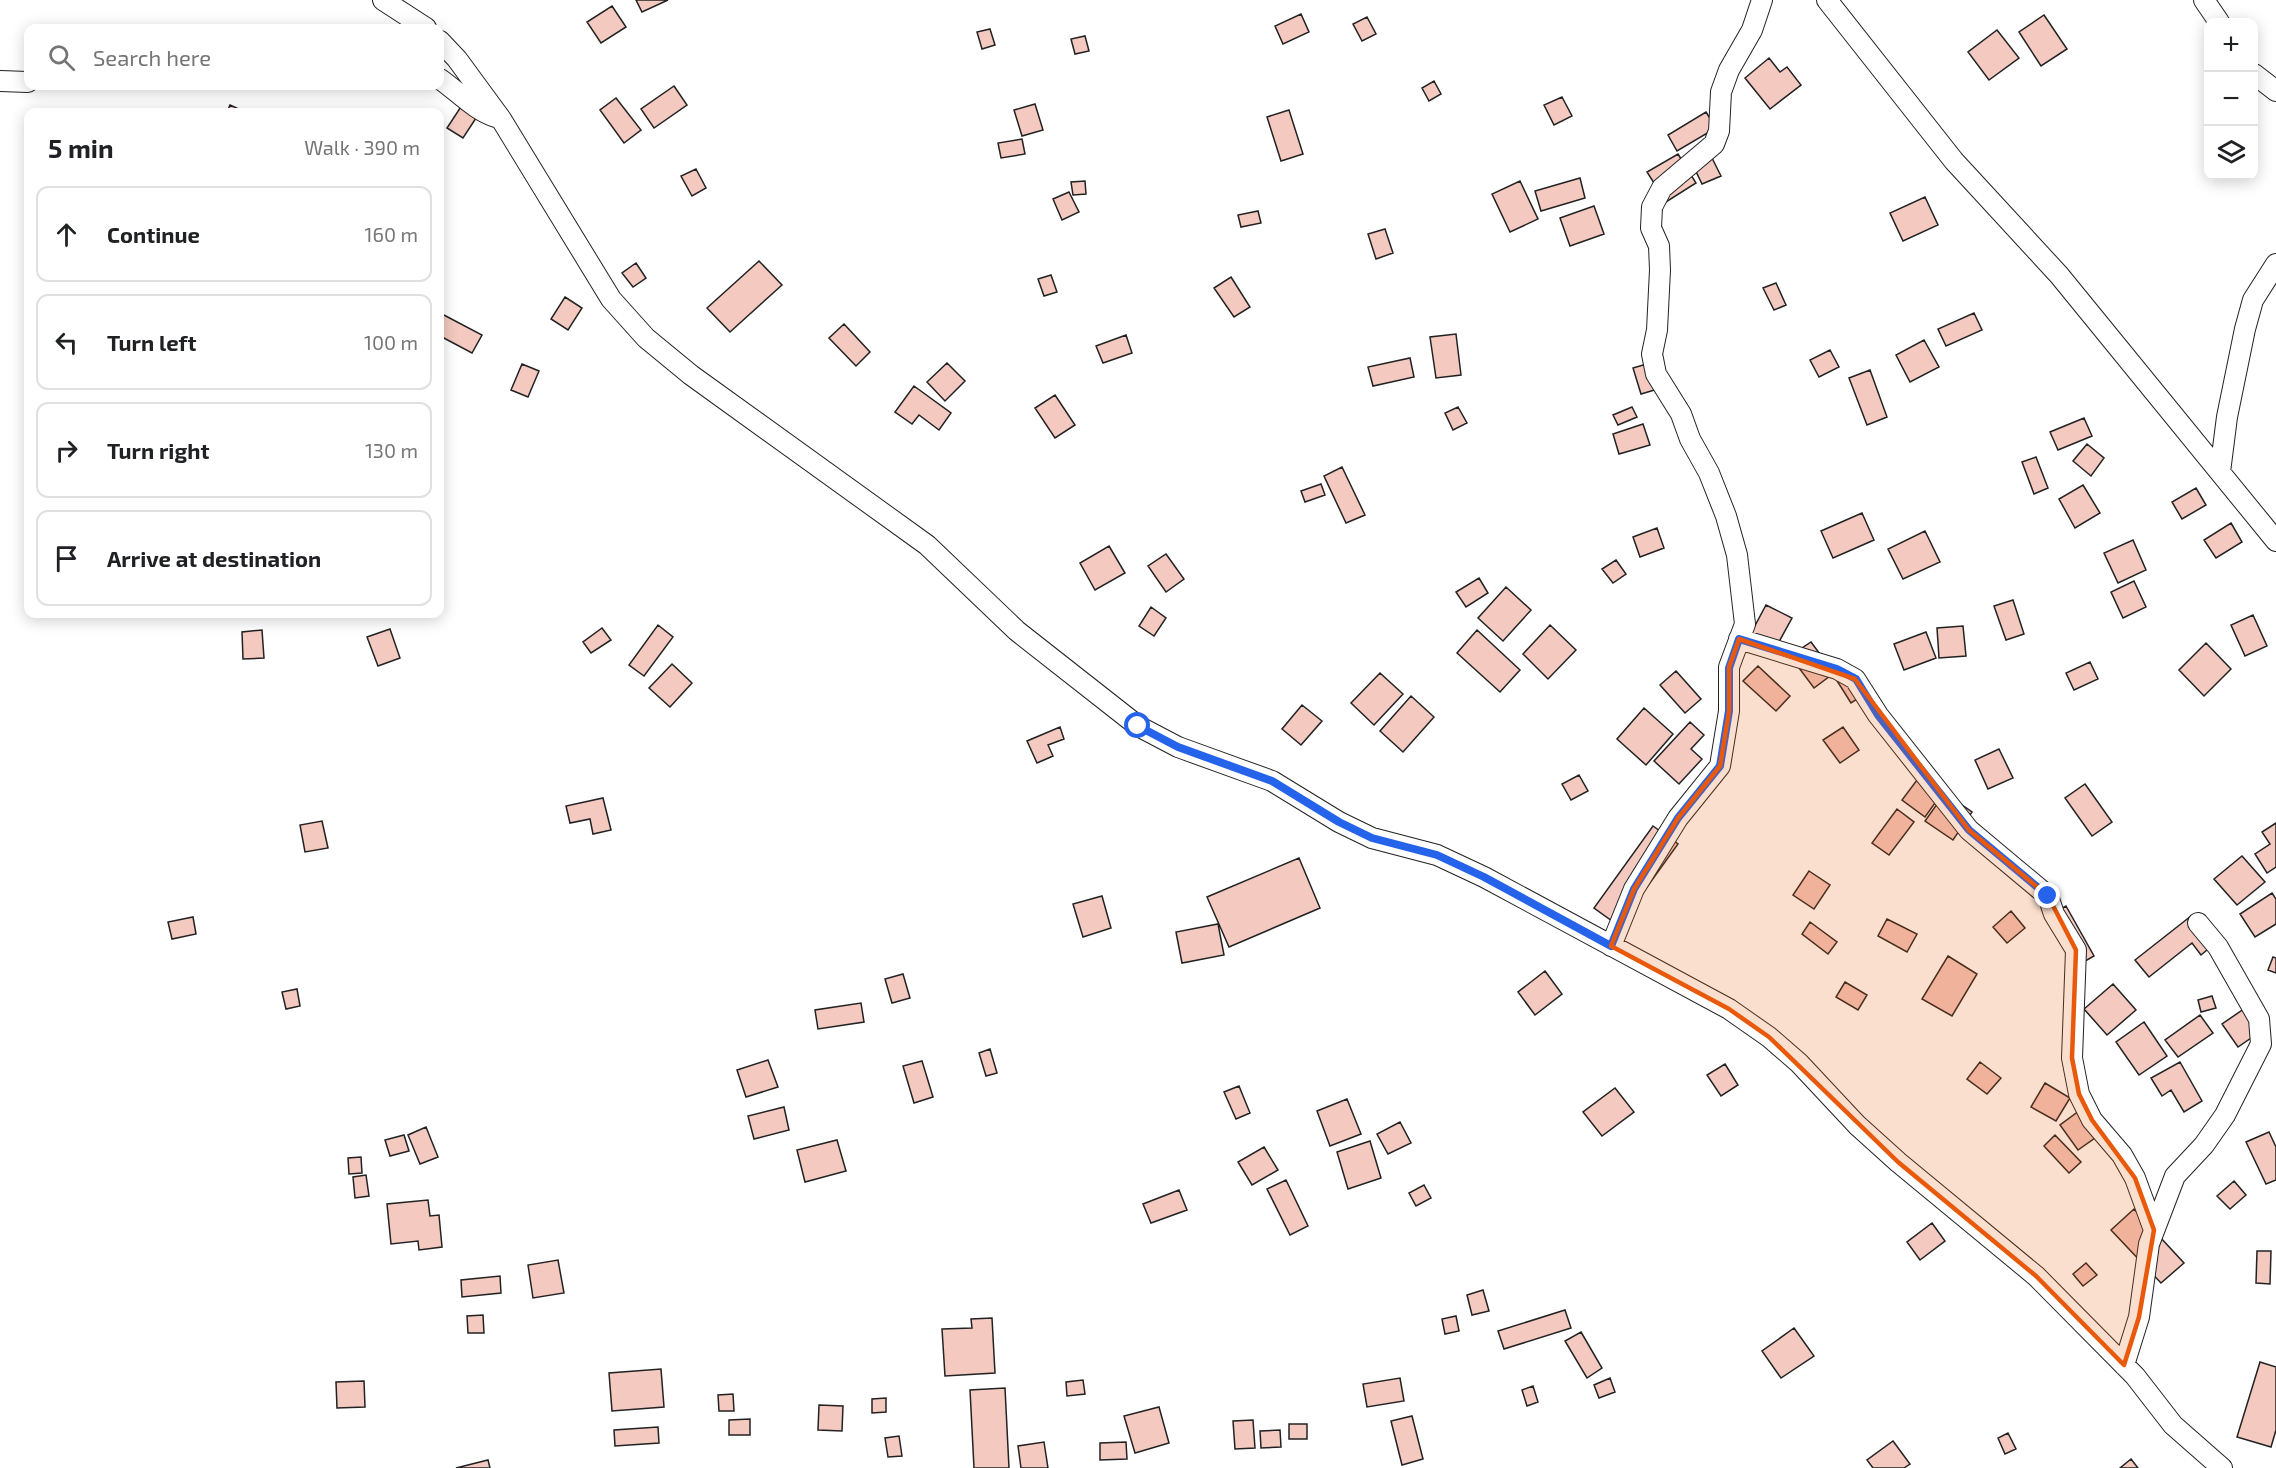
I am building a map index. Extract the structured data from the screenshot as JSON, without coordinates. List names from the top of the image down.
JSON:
{
  "page": {
    "map_buttons": ["+", "−"],
    "search": "Search here",
    "heading": ["5 min", "Walk · 390 m"],
    "list": [
      ["Continue", "160 m"],
      ["Turn left", "100 m"],
      ["Turn right", "130 m"],
      "Arrive at destination"
    ]
  }
}
